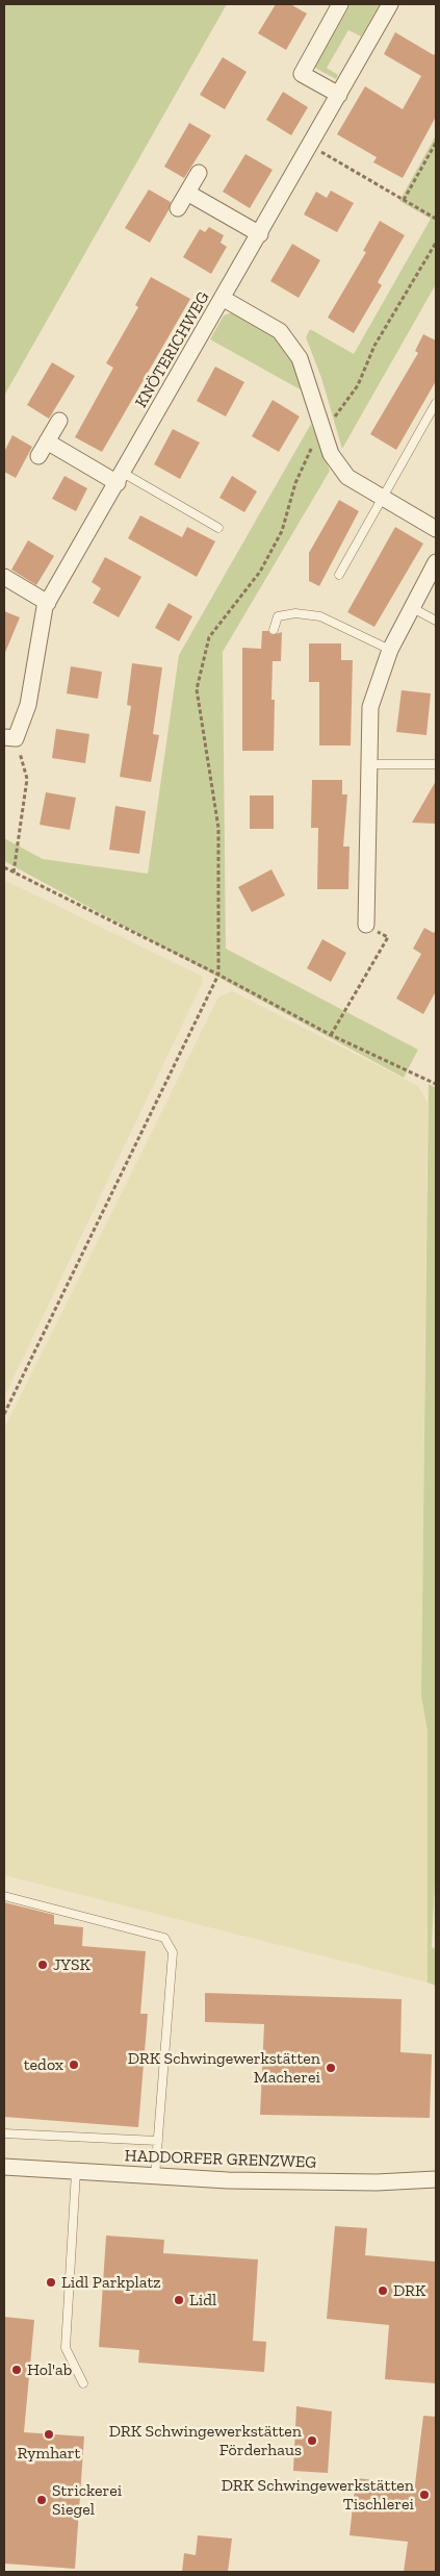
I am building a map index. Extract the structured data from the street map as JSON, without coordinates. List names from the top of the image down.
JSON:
{
  "streets": {
    "street": ["KNÖTERICHWEG", "HADDORFER GRENZWEG"]
  },
  "places": [
    "JYSK",
    "tedox",
    "DRK Schwingewerkstätten Macherei",
    "Lidl Parkplatz",
    "DRK",
    "Lidl",
    "Hol'ab",
    "Rymhart",
    "DRK Schwingewerkstätten Förderhaus",
    "DRK Schwingewerkstätten Tischlerei",
    "Strickerei Siegel"
  ]
}
